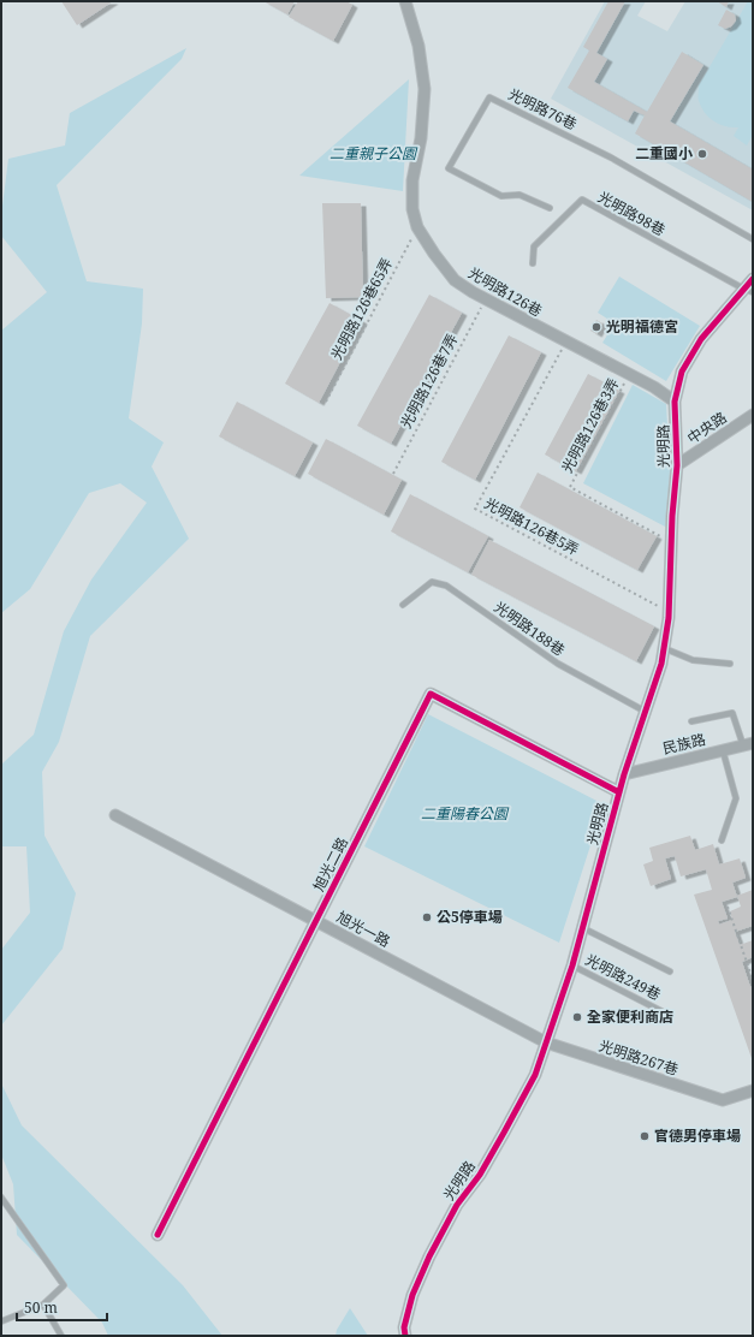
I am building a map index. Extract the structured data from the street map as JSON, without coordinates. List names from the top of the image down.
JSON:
{
  "streets": {
    "street": [
      "光明路126巷",
      "中央路",
      "光明路",
      "民族路",
      "旭光二路",
      "旭光一路",
      "光明路267巷"
    ],
    "lane": [
      "光明路76巷",
      "光明路98巷",
      "光明路188巷",
      "光明路249巷"
    ],
    "path": [
      "光明路126巷65弄",
      "光明路126巷7弄",
      "光明路126巷3弄",
      "光明路126巷5弄"
    ]
  },
  "crossings": [
    ["光明路98巷", "光明路"],
    ["光明路126巷", "光明路126巷65弄"],
    ["光明路126巷", "光明路126巷7弄"],
    ["光明路126巷", "光明路126巷3弄"],
    ["光明路126巷", "光明路"],
    ["光明路126巷", "光明路126巷5弄"],
    ["光明路126巷3弄", "光明路"],
    ["中央路", "光明路"],
    ["光明路", "光明路126巷5弄"],
    ["光明路", "光明路188巷"],
    ["光明路", "民族路"],
    ["光明路", "旭光二路"],
    ["光明路", "旭光一路"],
    ["光明路", "光明路249巷"],
    ["光明路", "光明路267巷"],
    ["旭光二路", "旭光一路"],
    ["旭光一路", "光明路267巷"]
  ],
  "parks": ["二重親子公園", "二重陽春公園"],
  "places": [
    "二重國小",
    "光明福德宮",
    "公5停車場",
    "全家便利商店",
    "官德男停車場"
  ],
  "scale_bar": "50 m"
}
